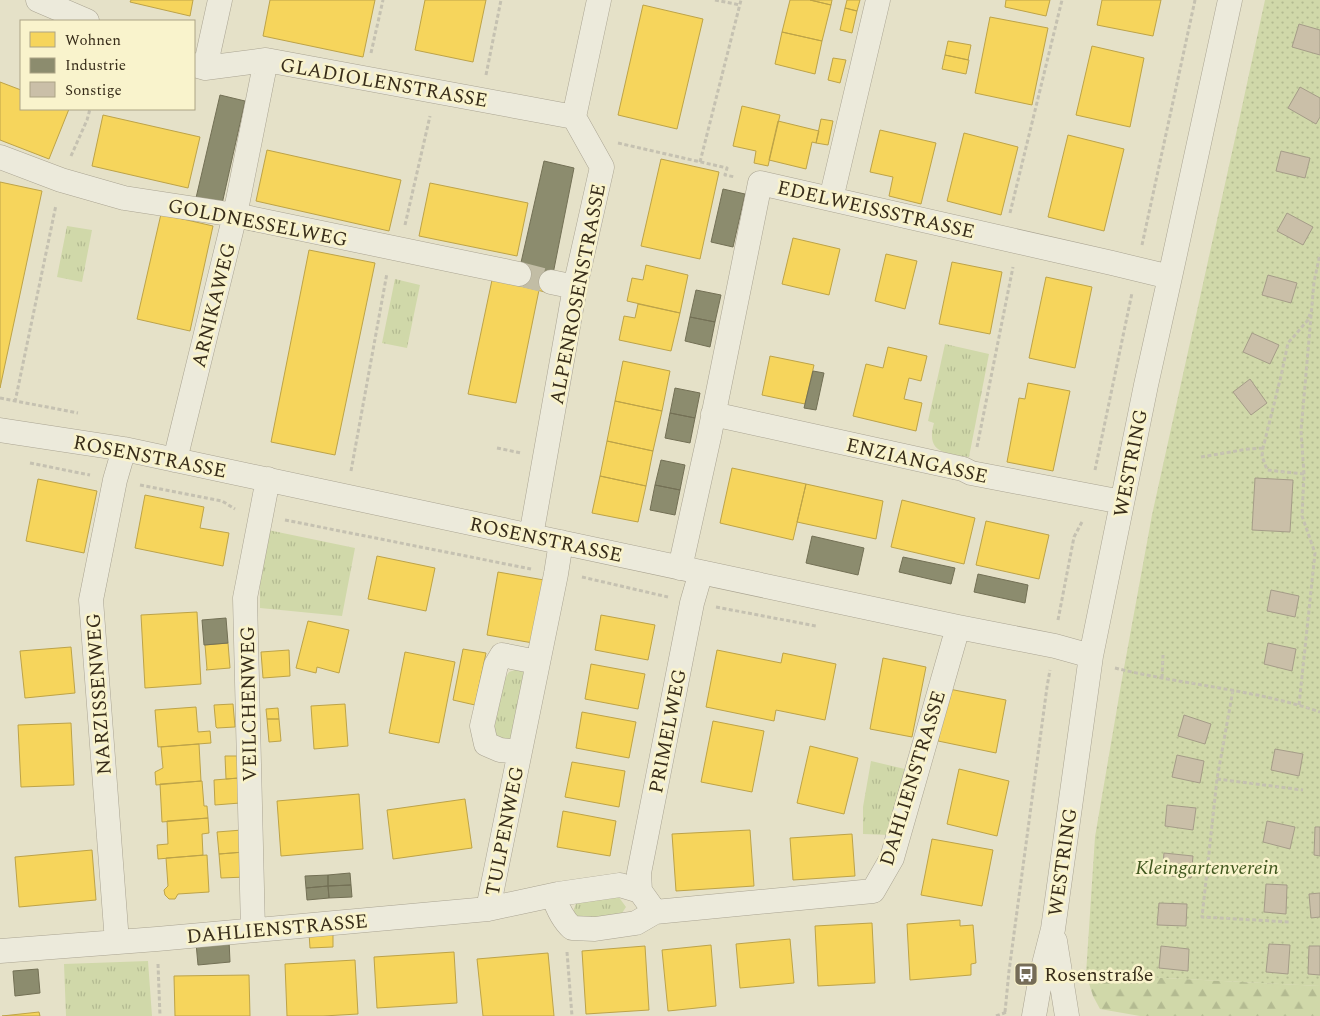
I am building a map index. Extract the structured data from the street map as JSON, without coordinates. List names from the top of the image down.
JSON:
{
  "streets": {
    "street": [
      "GLADIOLENSTRASSE",
      "EDELWEISSSTRASSE",
      "GOLDNESSELWEG",
      "ALPENROSENSTRASSE",
      "ARNIKAWEG",
      "ROSENSTRASSE",
      "ENZIANGASSE",
      "WESTRING",
      "NARZISSENWEG",
      "VEILCHENWEG",
      "PRIMELWEG",
      "DAHLIENSTRASSE",
      "TULPENWEG"
    ]
  },
  "crossings": [
    ["GLADIOLENSTRASSE", "ALPENROSENSTRASSE"],
    ["GLADIOLENSTRASSE", "ARNIKAWEG"],
    ["EDELWEISSSTRASSE", "ROSENSTRASSE"],
    ["EDELWEISSSTRASSE", "ENZIANGASSE"],
    ["EDELWEISSSTRASSE", "WESTRING"],
    ["EDELWEISSSTRASSE", "PRIMELWEG"],
    ["GOLDNESSELWEG", "ARNIKAWEG"],
    ["ALPENROSENSTRASSE", "ROSENSTRASSE"],
    ["ARNIKAWEG", "ROSENSTRASSE"],
    ["ROSENSTRASSE", "WESTRING"],
    ["ROSENSTRASSE", "NARZISSENWEG"],
    ["ROSENSTRASSE", "VEILCHENWEG"],
    ["ROSENSTRASSE", "PRIMELWEG"],
    ["ROSENSTRASSE", "DAHLIENSTRASSE"],
    ["ROSENSTRASSE", "TULPENWEG"],
    ["ENZIANGASSE", "WESTRING"],
    ["NARZISSENWEG", "DAHLIENSTRASSE"],
    ["VEILCHENWEG", "DAHLIENSTRASSE"],
    ["PRIMELWEG", "DAHLIENSTRASSE"],
    ["DAHLIENSTRASSE", "TULPENWEG"]
  ],
  "parks": ["Kleingartenverein"],
  "places": {
    "bus stop": ["Rosenstraße"]
  },
  "legend": ["Wohnen", "Industrie", "Sonstige"]
}
